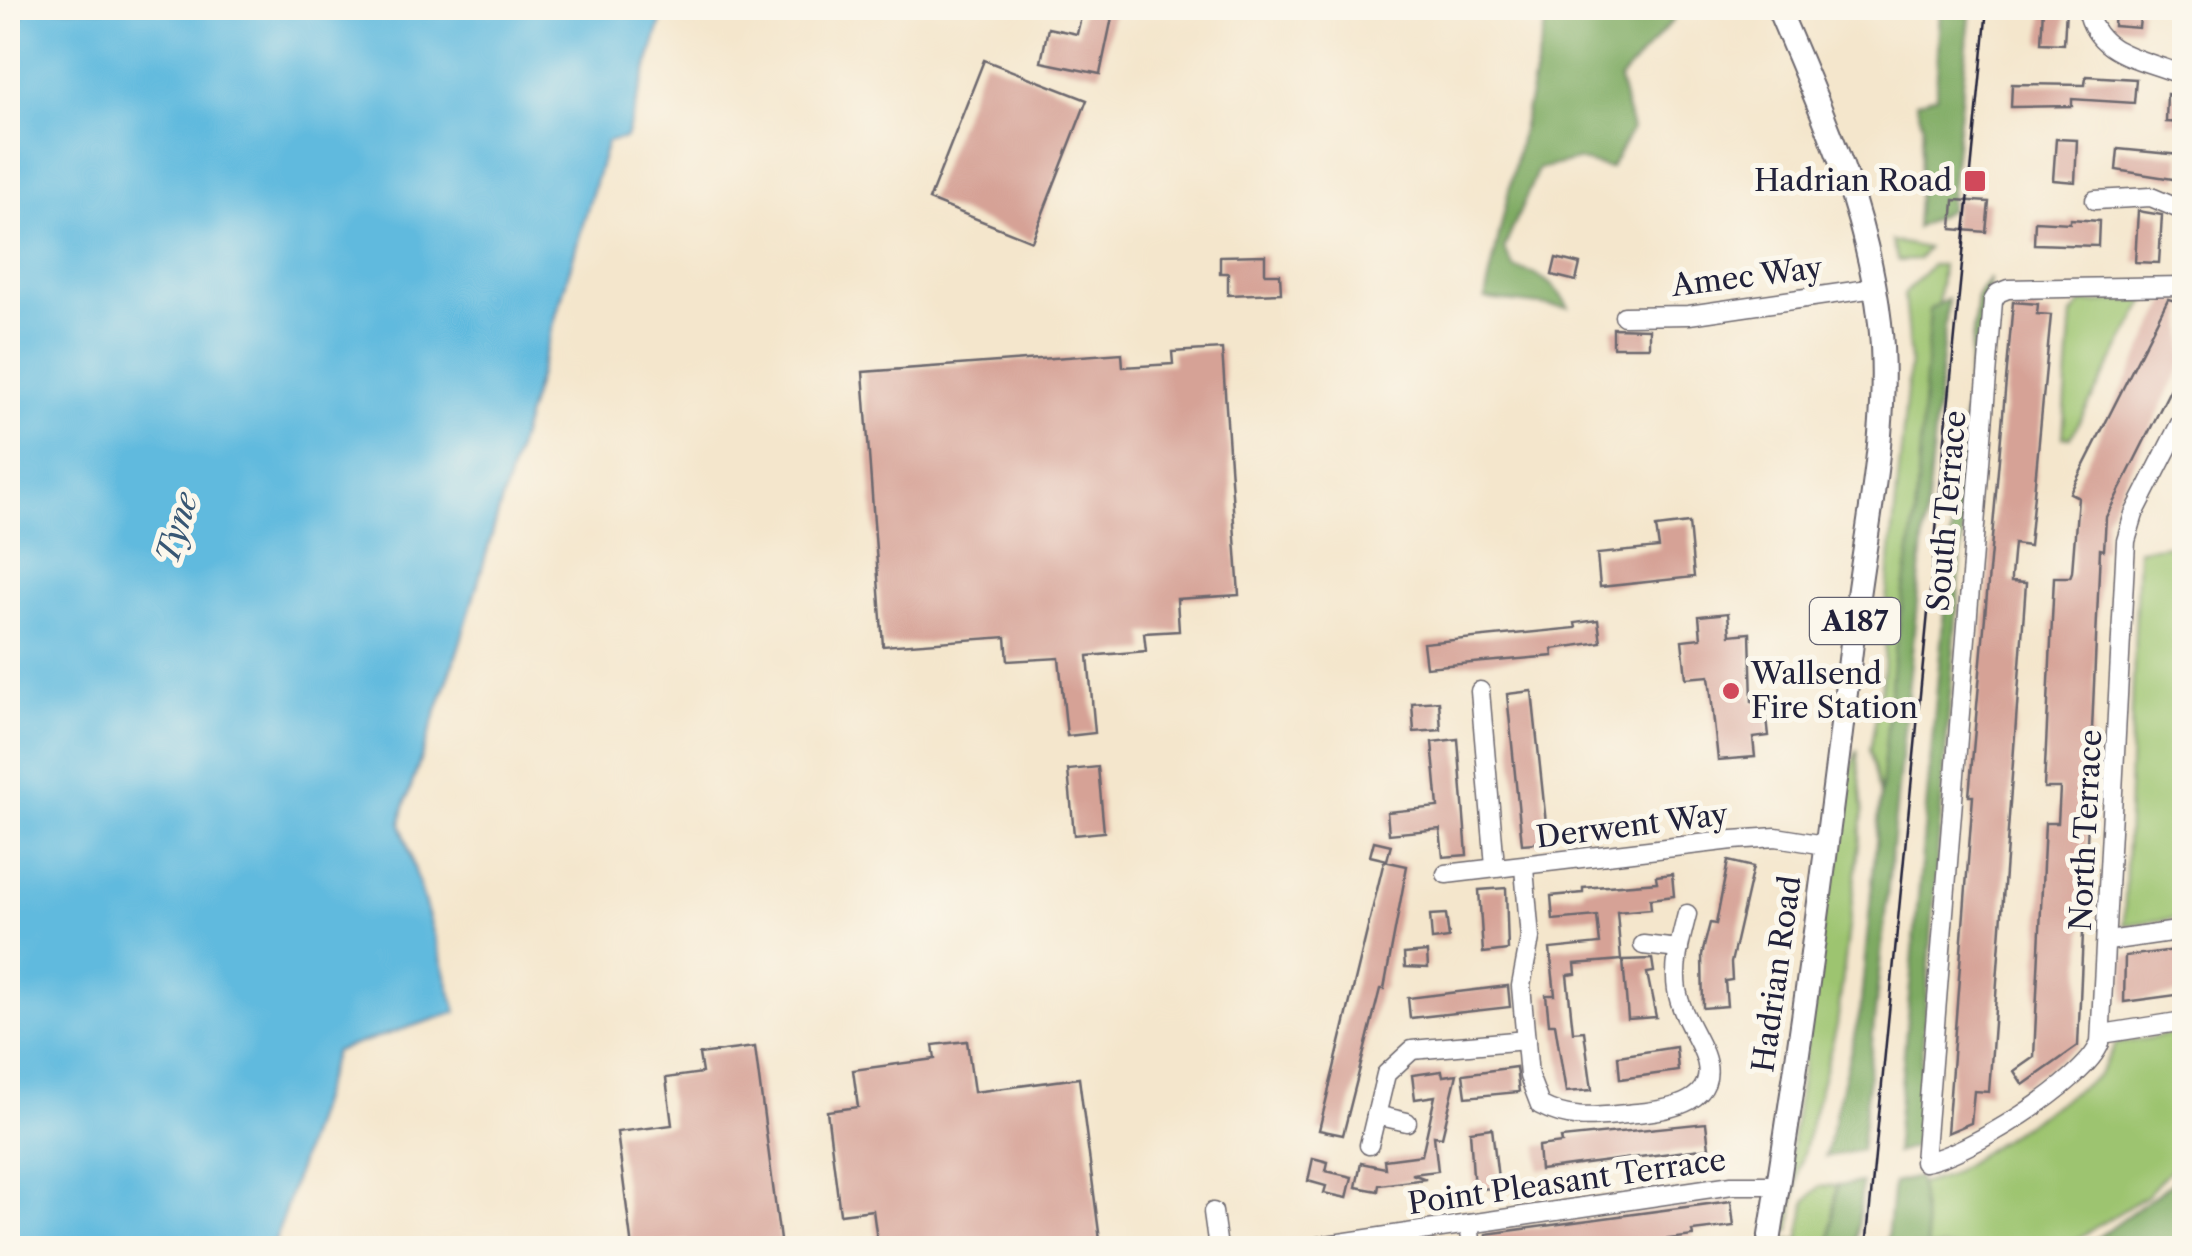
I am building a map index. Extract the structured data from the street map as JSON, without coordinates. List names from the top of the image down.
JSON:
{
  "streets": {
    "main road": ["A187", "Hadrian Road"],
    "street": [
      "Amec Way",
      "South Terrace",
      "Derwent Way",
      "North Terrace",
      "Point Pleasant Terrace"
    ]
  },
  "crossings": [
    ["Amec Way", "Hadrian Road"],
    ["South Terrace", "North Terrace"],
    ["Derwent Way", "Hadrian Road"],
    ["Hadrian Road", "Point Pleasant Terrace"]
  ],
  "water": ["Tyne"],
  "places": {
    "transit": ["Hadrian Road"],
    "other": ["Wallsend Fire Station"]
  }
}
